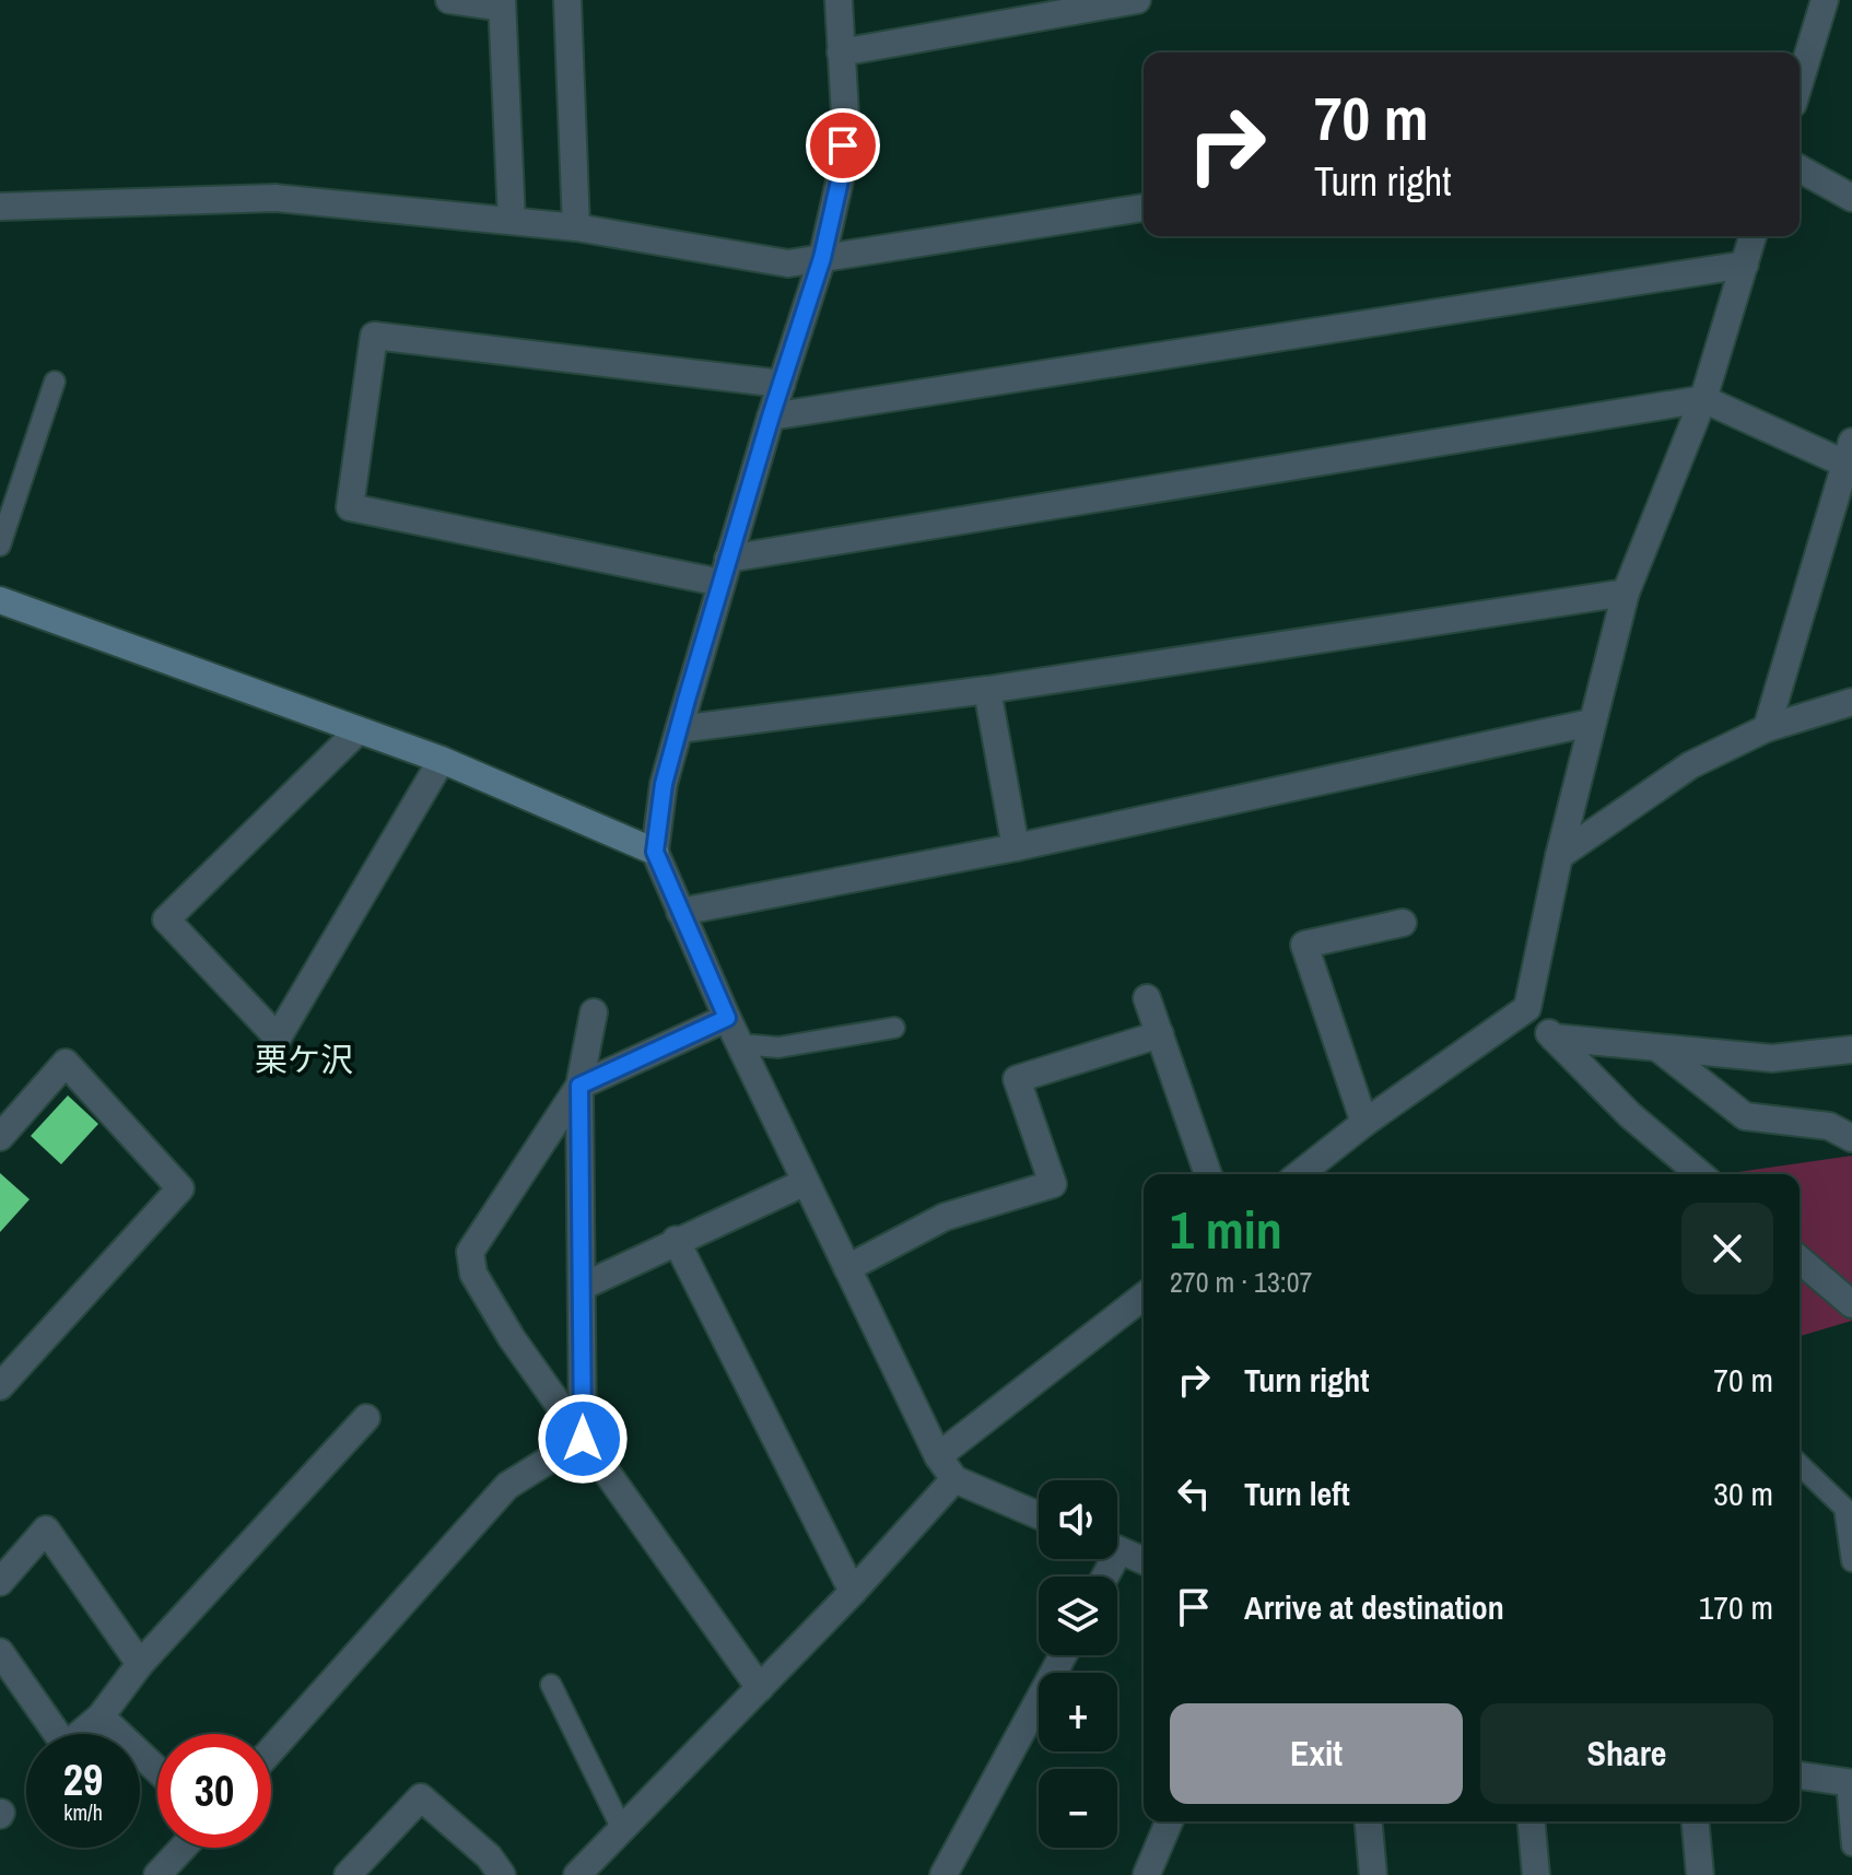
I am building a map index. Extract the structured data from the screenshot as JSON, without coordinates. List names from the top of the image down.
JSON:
{
  "districts": ["栗ケ沢"],
  "page": {
    "turn": ["70 m", "Turn right"],
    "heading": ["1 min", "270 m · 13:07"],
    "list": [
      {
        "name": "Turn right",
        "value": "70 m"
      },
      {
        "name": "Turn left",
        "value": "30 m"
      },
      {
        "name": "Arrive at destination",
        "value": "170 m"
      }
    ],
    "map_buttons": ["+", "−"],
    "buttons": ["Exit", "Share"],
    "speed": "29 km/h",
    "limit": "30"
  }
}
